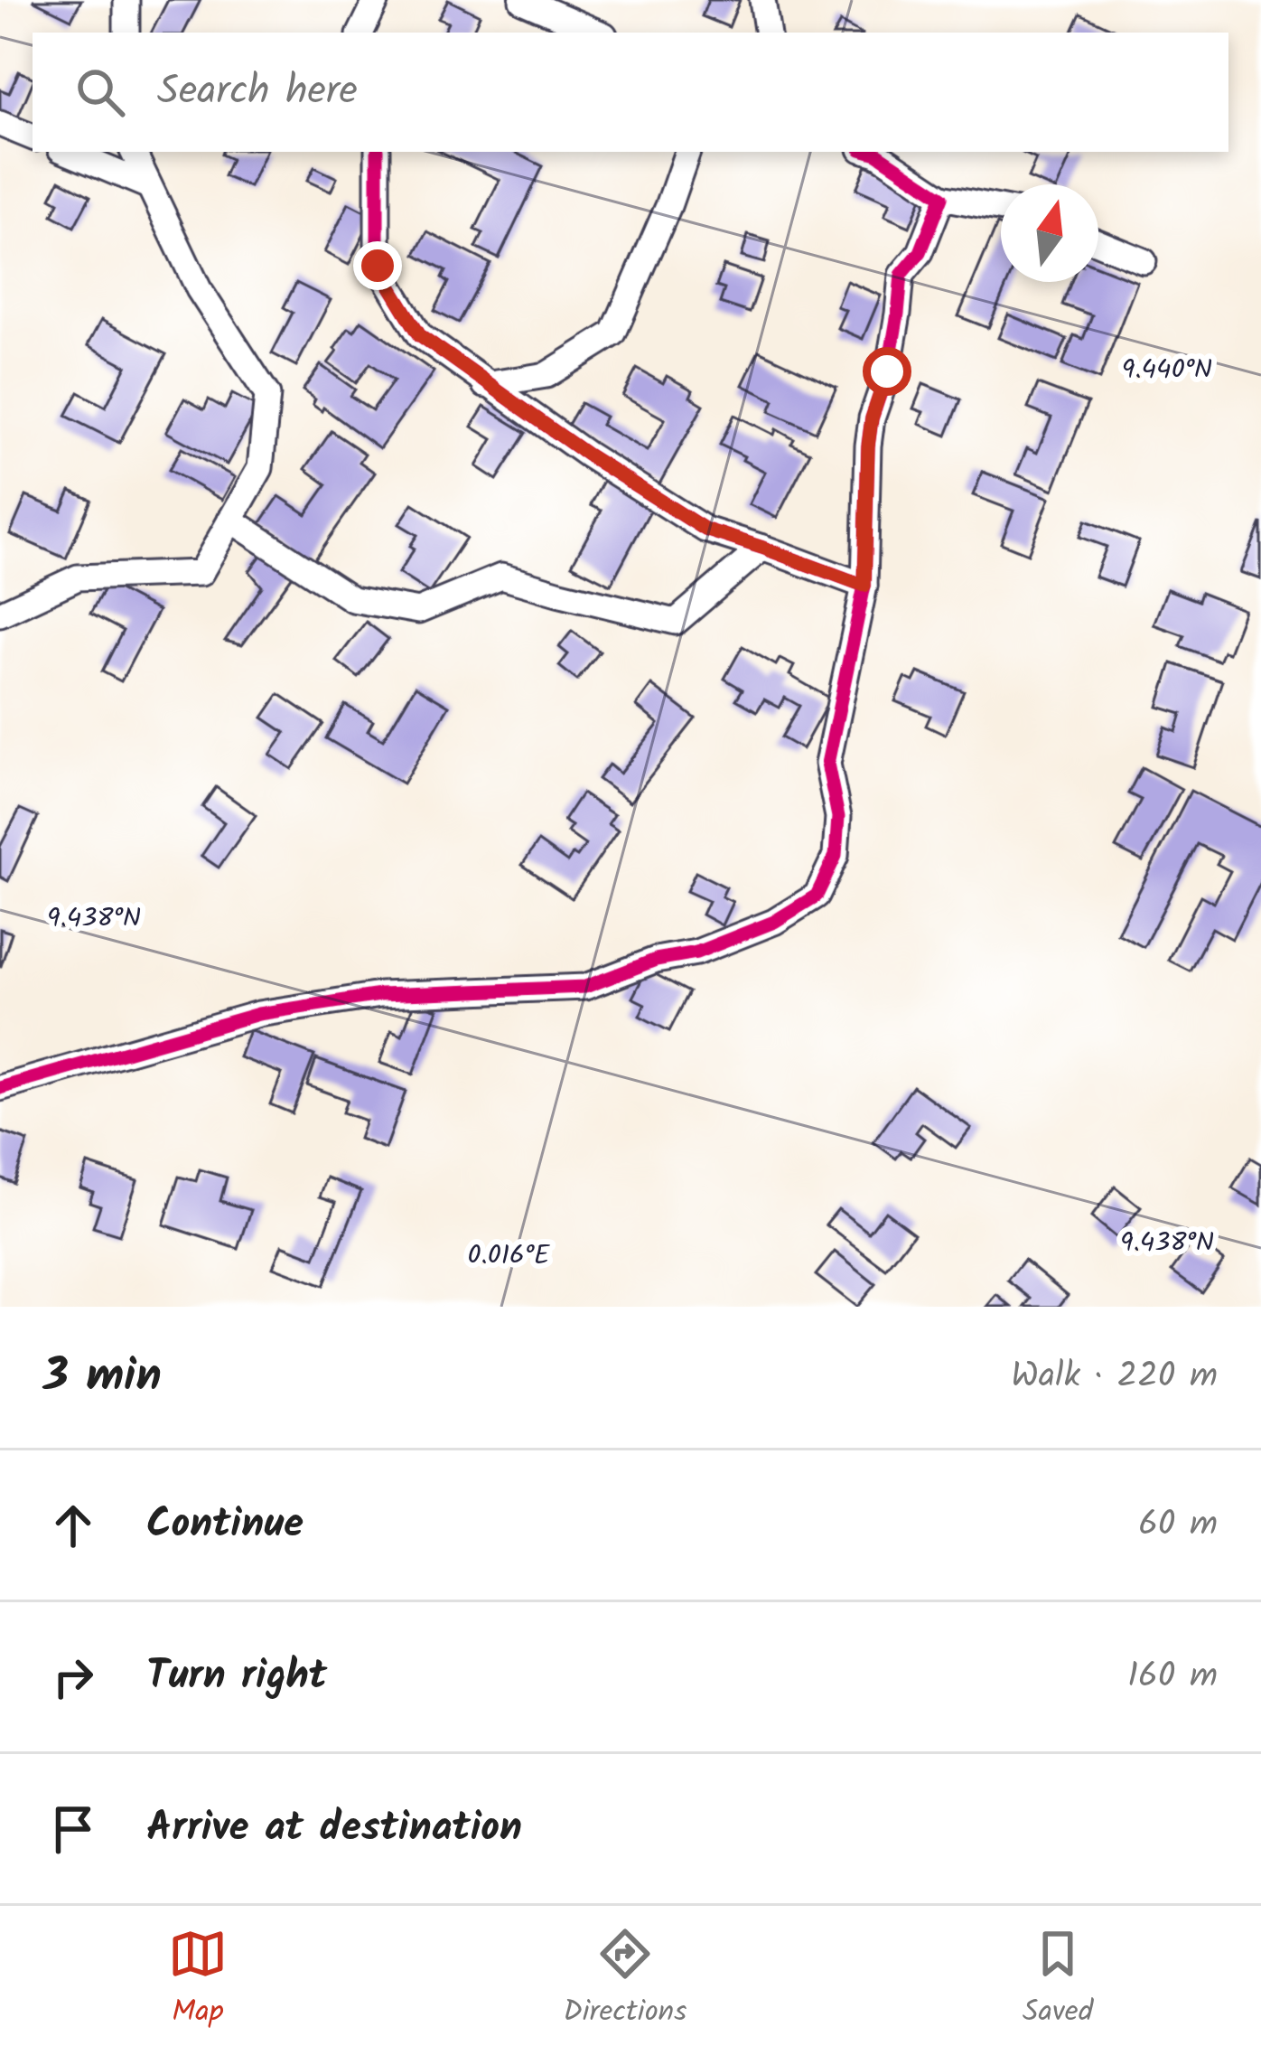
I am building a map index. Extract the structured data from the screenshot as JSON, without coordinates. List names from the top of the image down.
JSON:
{
  "north": "top",
  "page": {
    "search": "Search here",
    "heading": ["3 min", "Walk · 220 m"],
    "list": [
      ["Continue", "60 m"],
      ["Turn right", "160 m"],
      "Arrive at destination"
    ],
    "nav": ["Map", "Directions", "Saved"]
  },
  "coordinates": ["9.440°N", "9.438°N", "0.016°E"]
}
